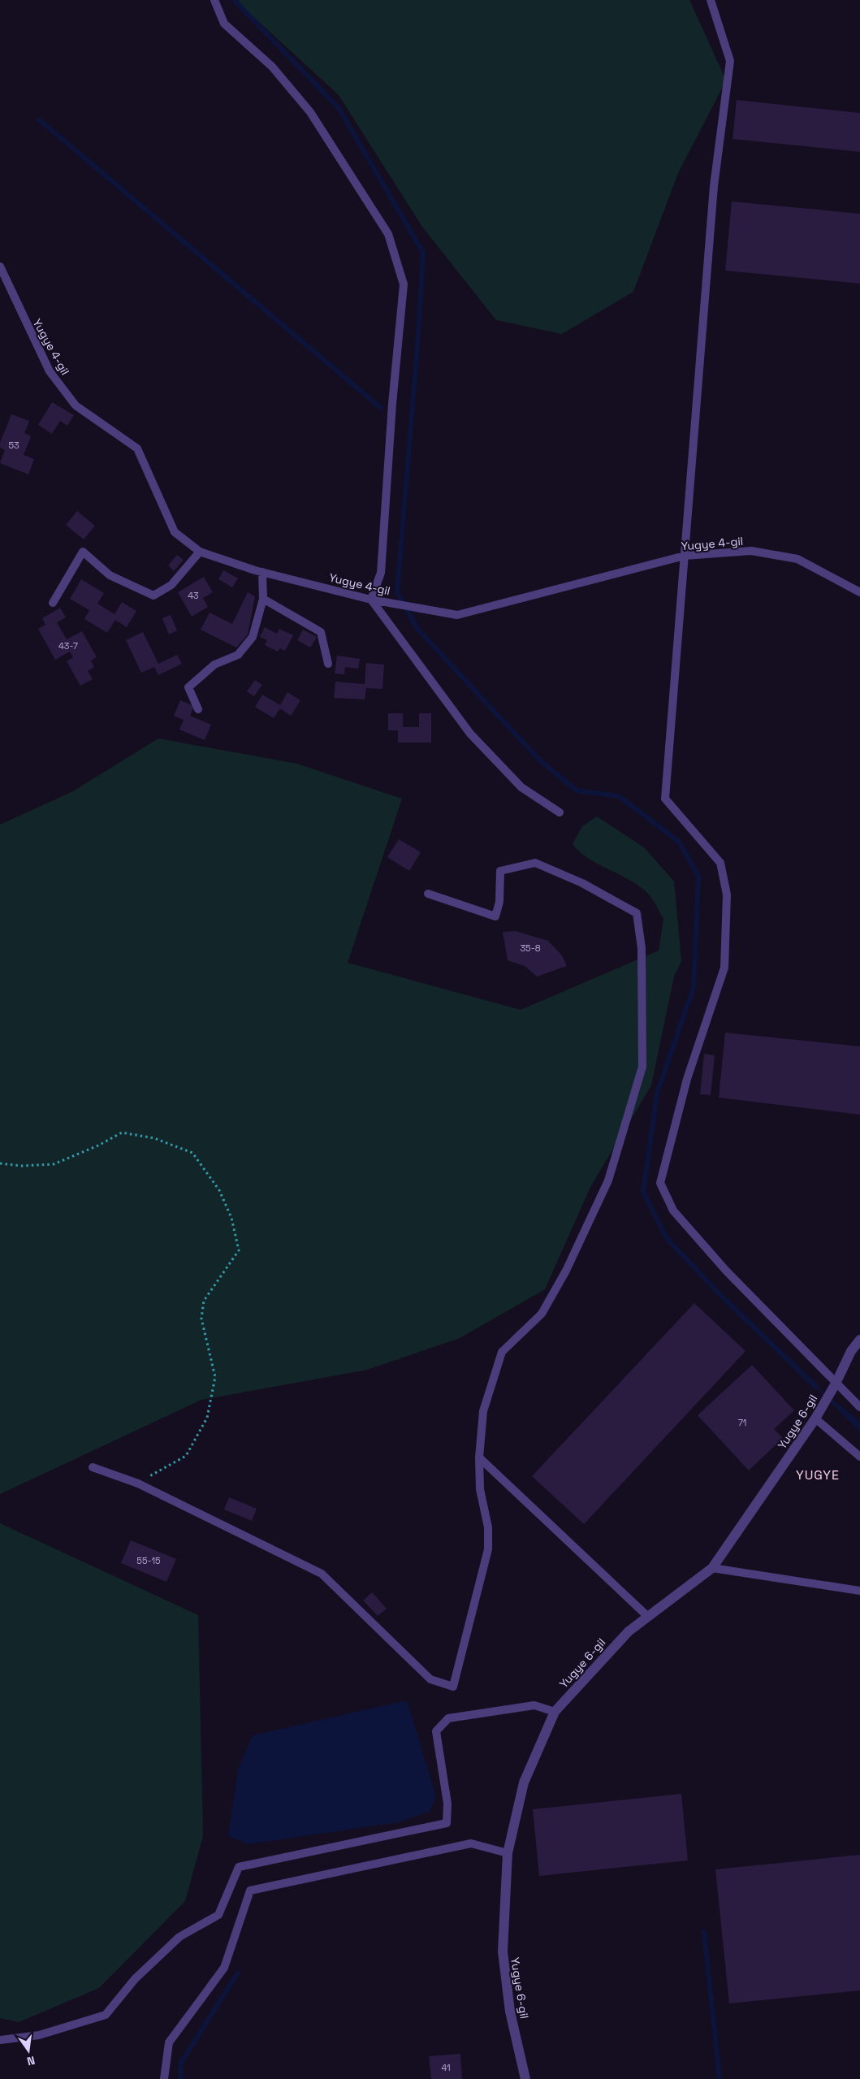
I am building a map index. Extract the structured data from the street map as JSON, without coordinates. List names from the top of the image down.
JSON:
{
  "streets": {
    "street": ["Yugye 6-gil"],
    "lane": ["Yugye 4-gil"]
  },
  "districts": ["YUGYE"],
  "house_numbers": [
    "53",
    "43",
    "43-7",
    "35-8",
    "71",
    "55-15",
    "41"
  ],
  "north": "bottom"
}
